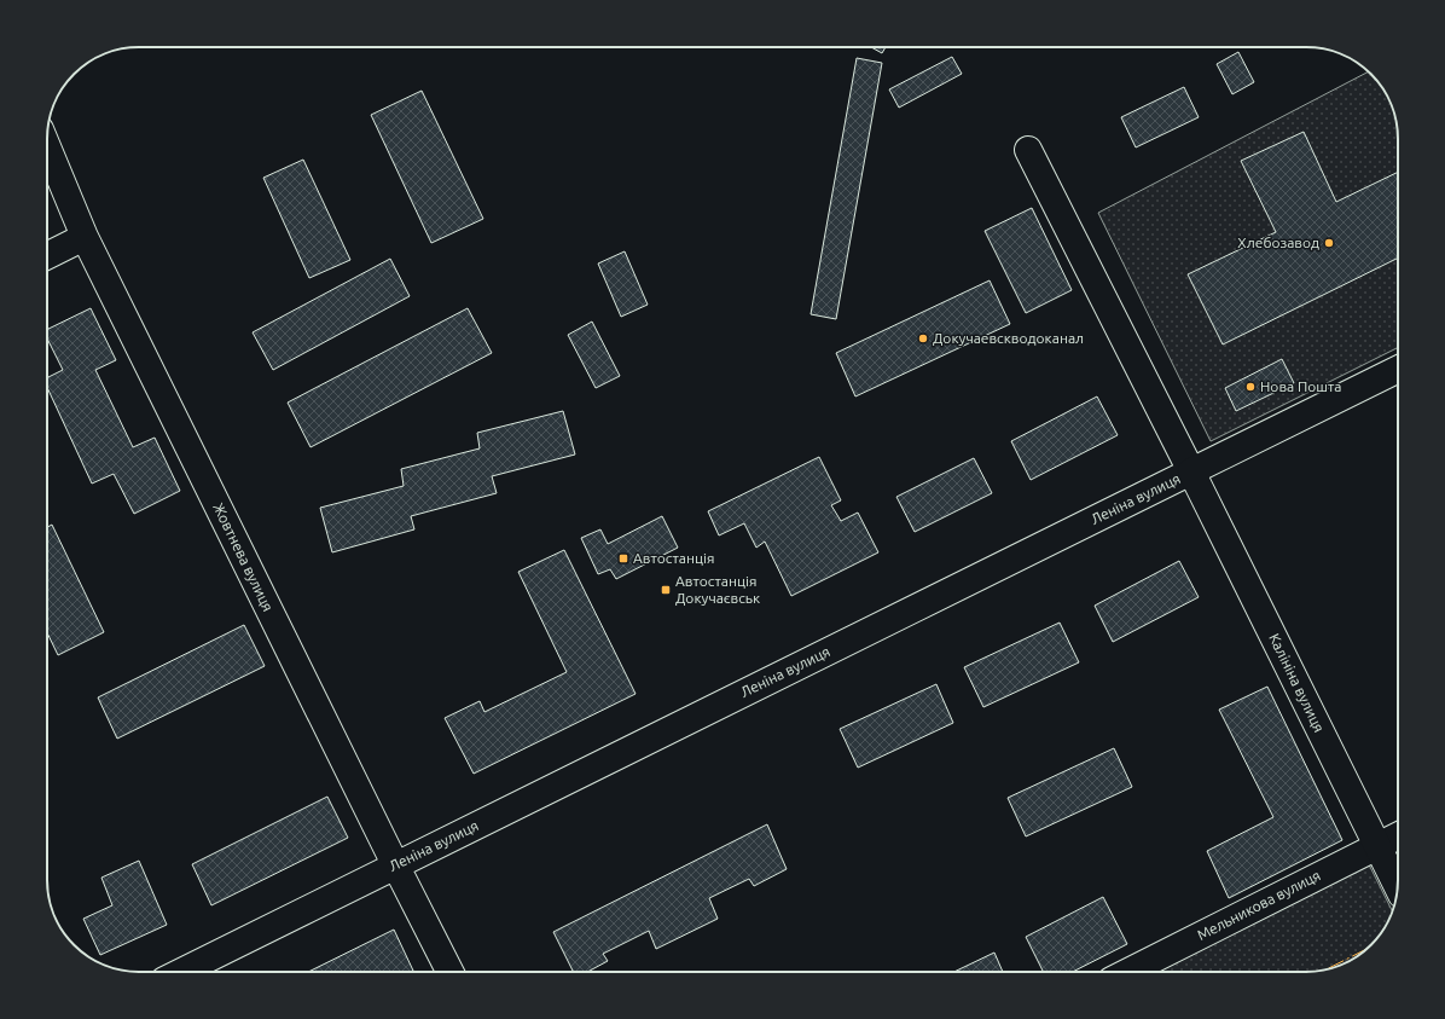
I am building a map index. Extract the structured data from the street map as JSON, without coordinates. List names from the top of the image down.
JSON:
{
  "streets": {
    "street": [
      "Леніна вулиця",
      "Жовтнева вулиця",
      "Калініна вулиця",
      "Мельникова вулиця"
    ]
  },
  "crossings": [
    ["Леніна вулиця", "Жовтнева вулиця"],
    ["Леніна вулиця", "Калініна вулиця"],
    ["Калініна вулиця", "Мельникова вулиця"]
  ],
  "places": {
    "other": ["Хлебозавод", "Докучаевскводоканал", "Нова Пошта"],
    "transit": ["Автостанція", "Автостанція Докучаєвськ"]
  }
}
